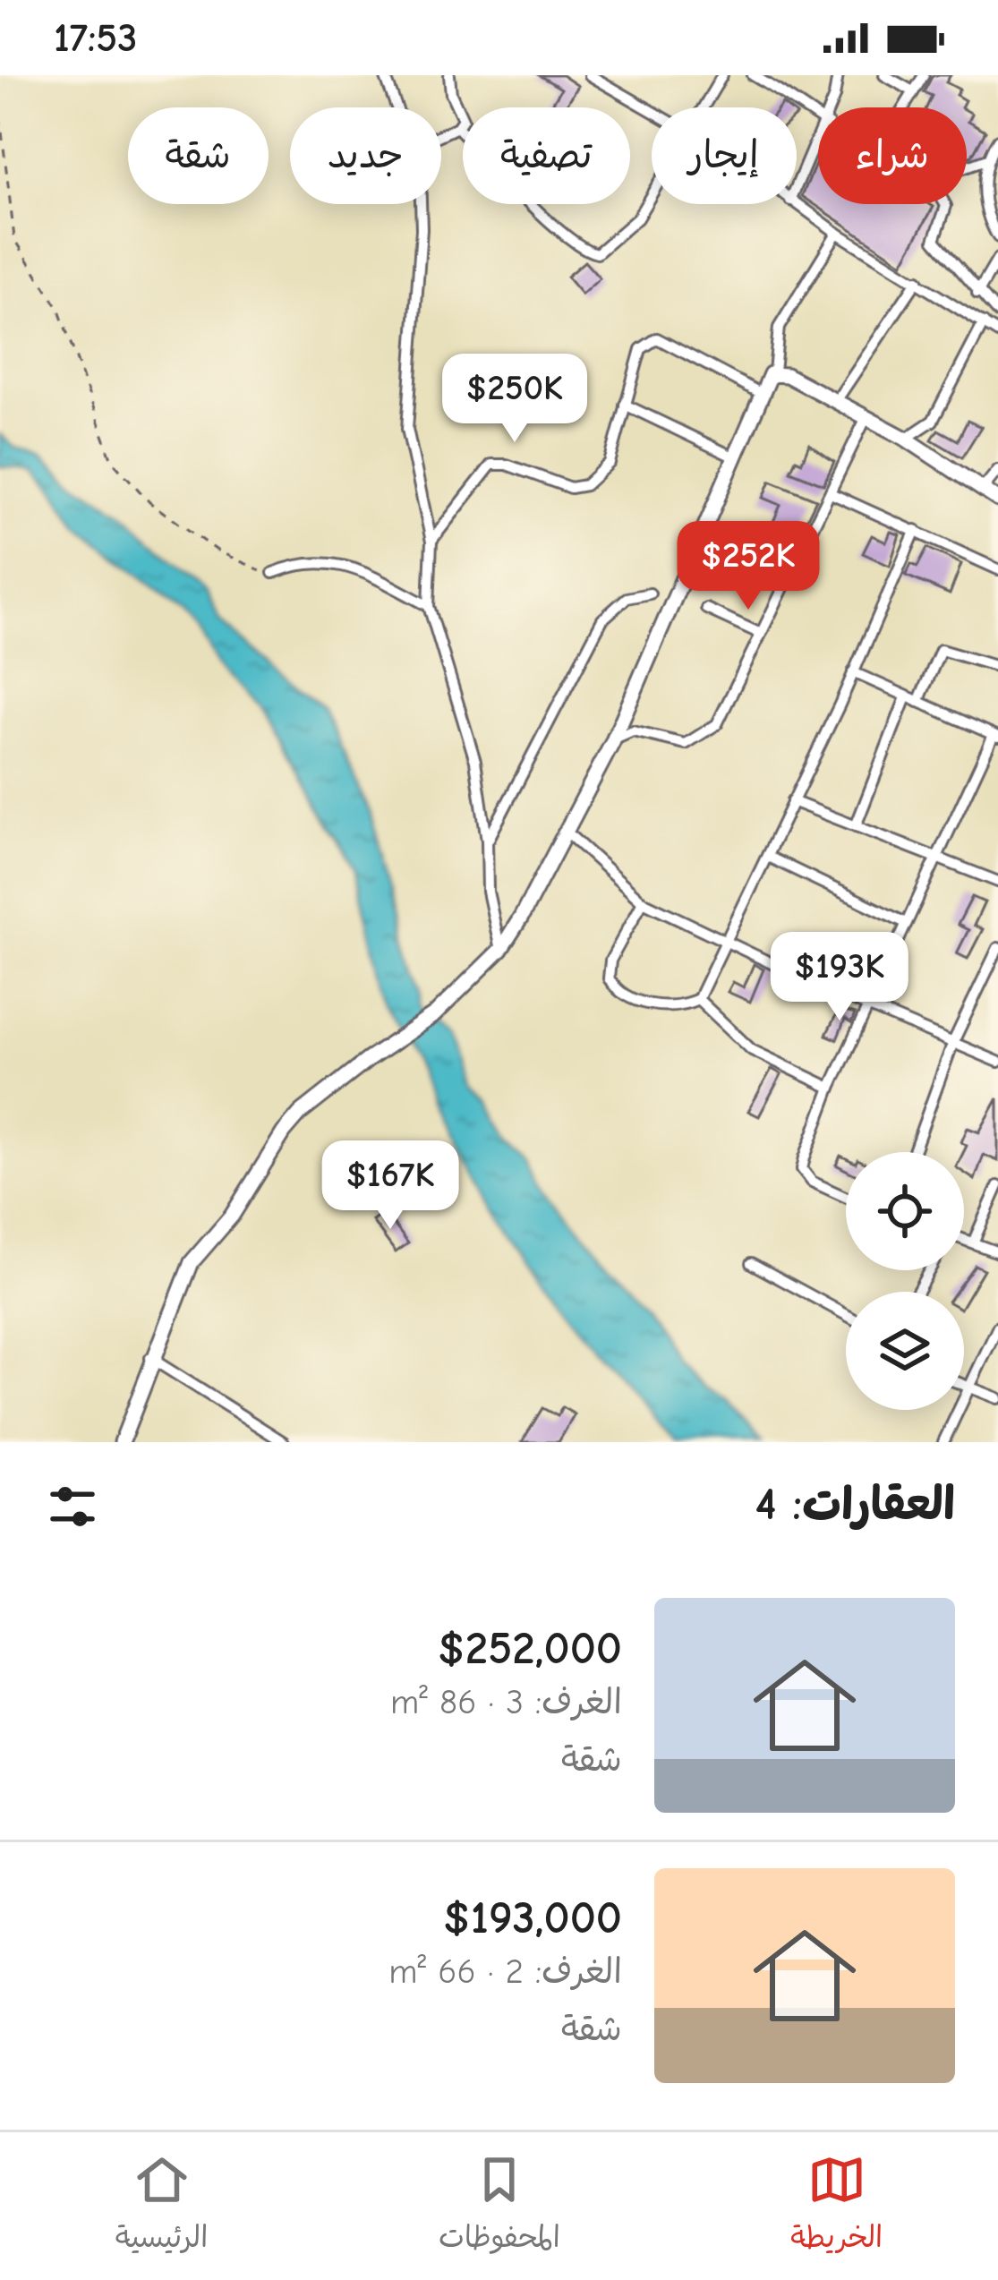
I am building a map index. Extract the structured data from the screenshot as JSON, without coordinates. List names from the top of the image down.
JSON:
{
  "page": {
    "status": "17:53",
    "chip": [
      "شراء",
      "إيجار",
      "تصفية",
      "جديد",
      "شقة"
    ],
    "price": [
      "$250K",
      "$252K",
      "$193K",
      "$167K"
    ],
    "heading": "العقارات: 4",
    "list": [
      {
        "name": "$252,000",
        "note": "الغرف: 3 · 86 m² · شقة"
      },
      {
        "name": "$193,000",
        "note": "الغرف: 2 · 66 m² · شقة"
      }
    ],
    "tabs": ["الخريطة", "المحفوظات", "الرئيسية"]
  }
}
